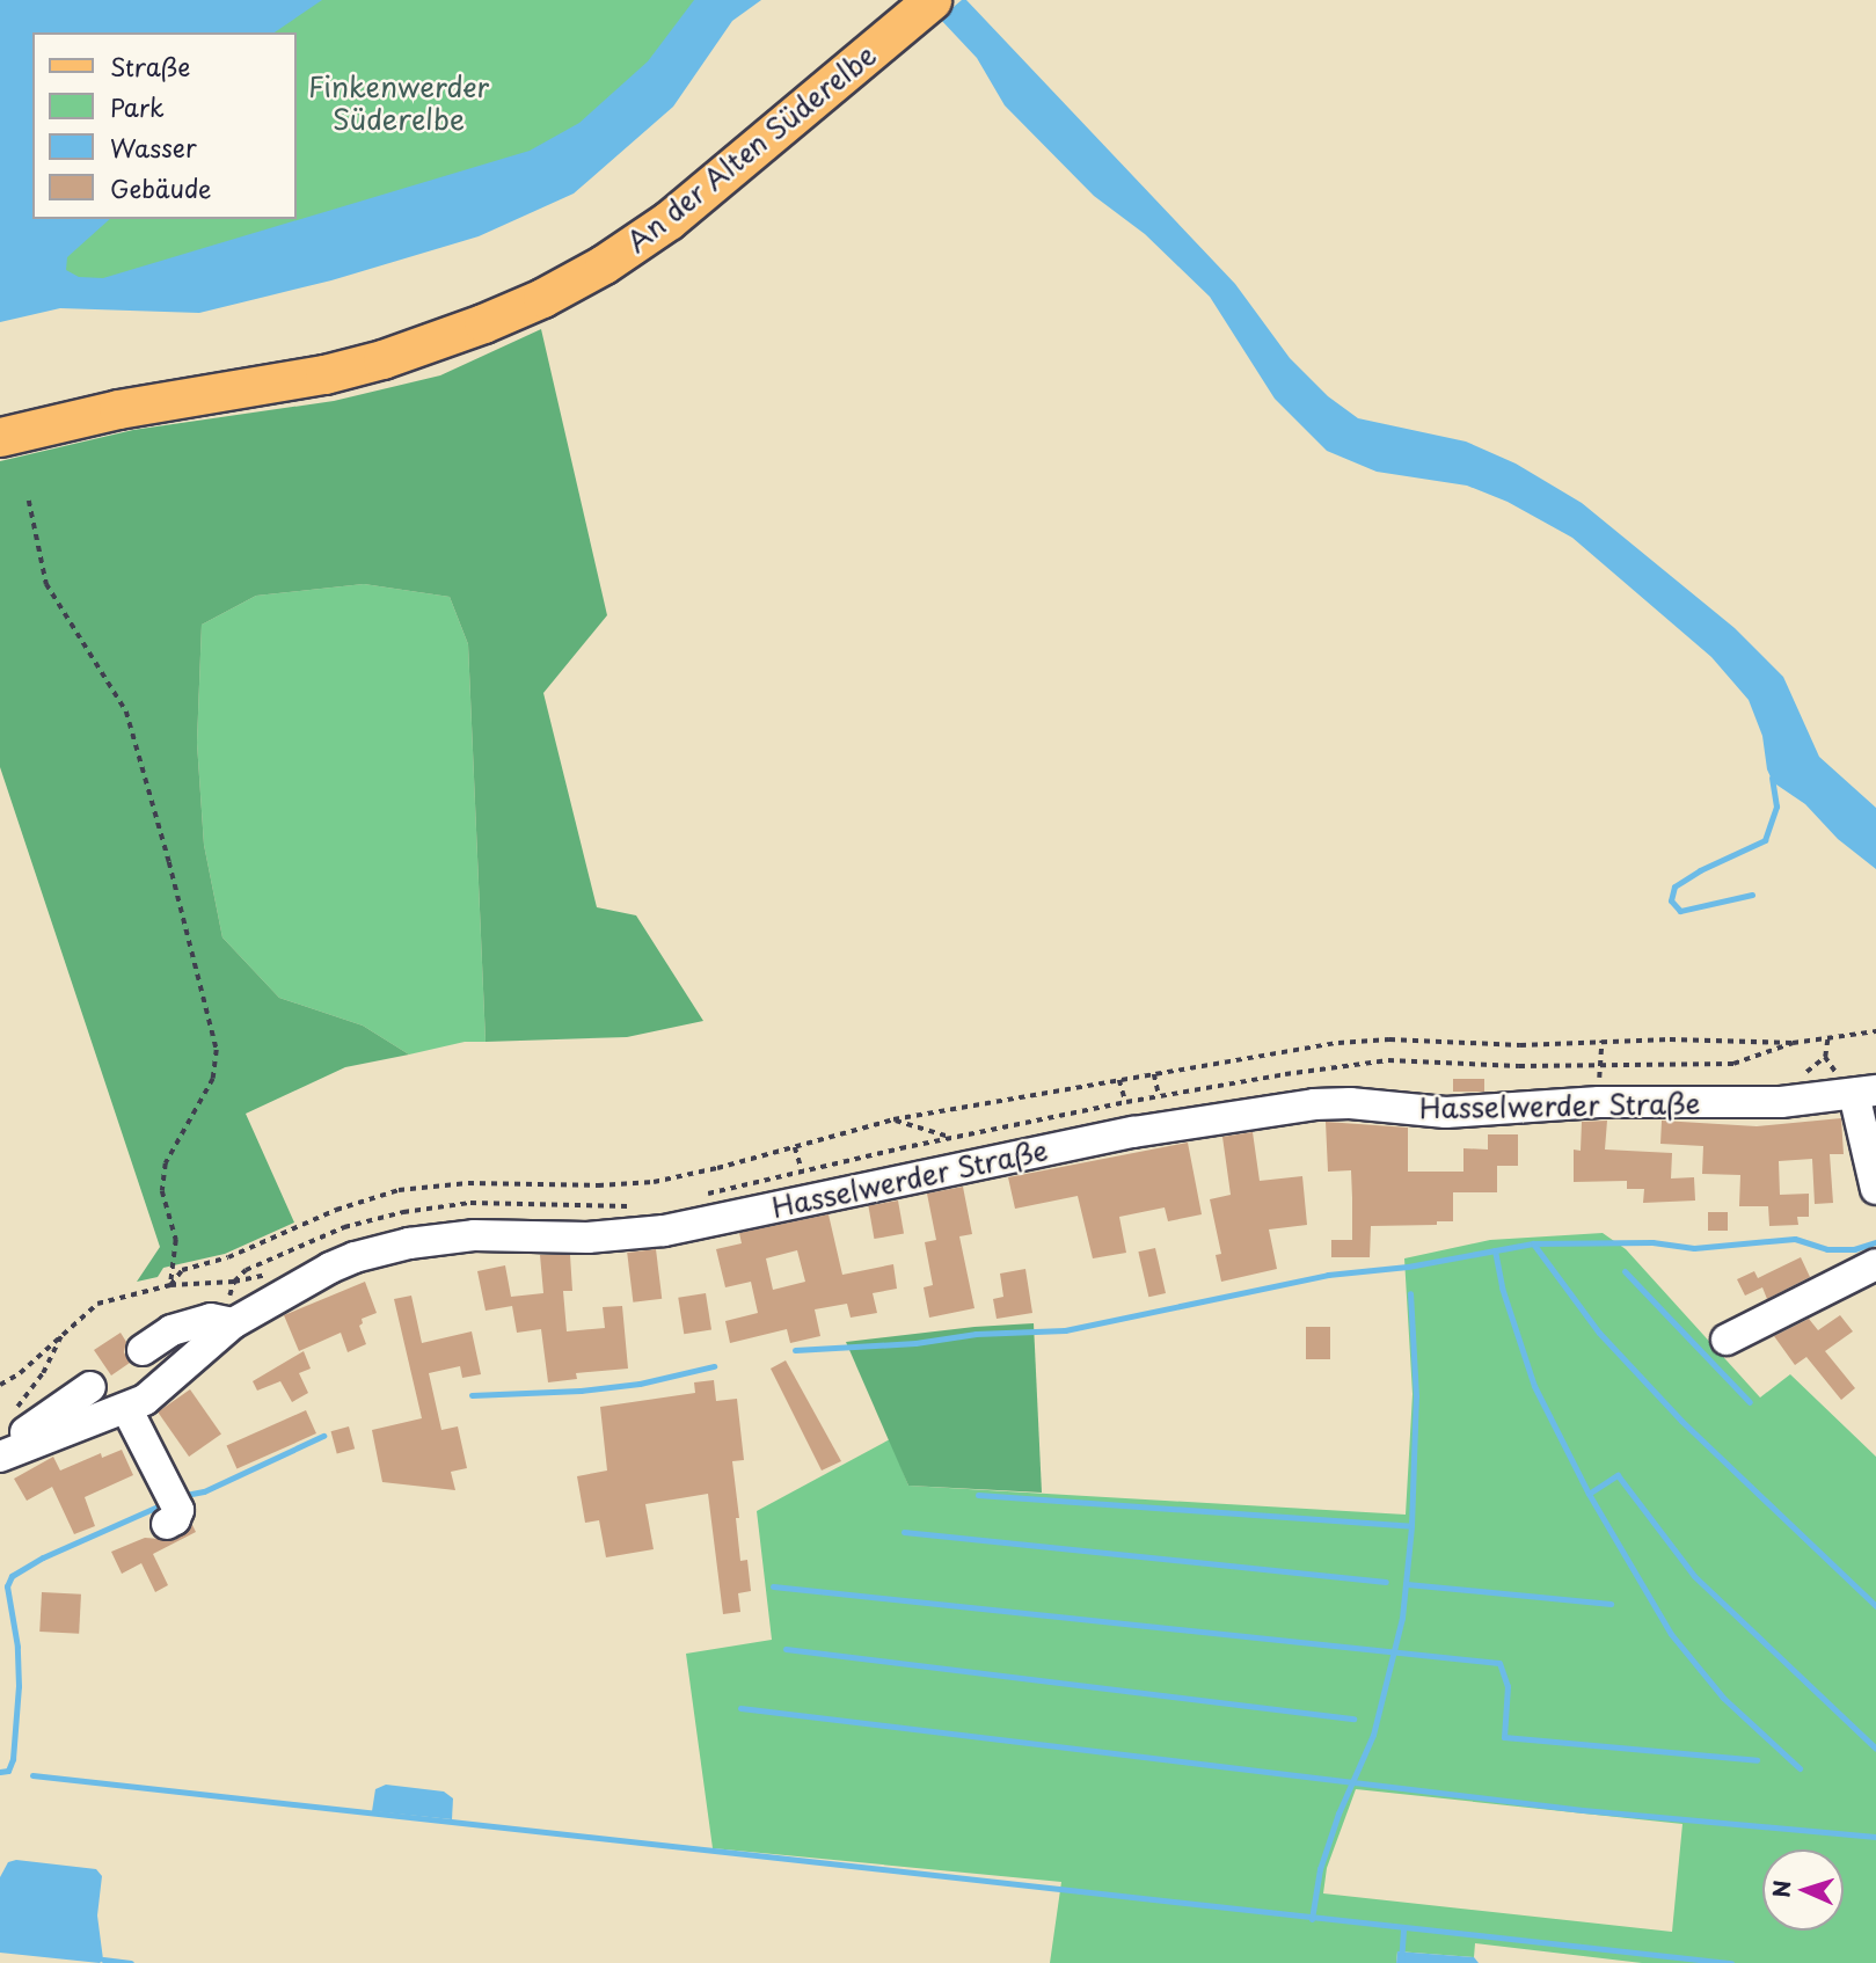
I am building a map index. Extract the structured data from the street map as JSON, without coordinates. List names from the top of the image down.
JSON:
{
  "streets": {
    "main road": ["An der Alten Süderelbe"],
    "street": ["Hasselwerder Straße"]
  },
  "parks": ["Finkenwerder Süderelbe"],
  "legend": [
    "Straße",
    "Park",
    "Wasser",
    "Gebäude"
  ],
  "north": "left"
}
